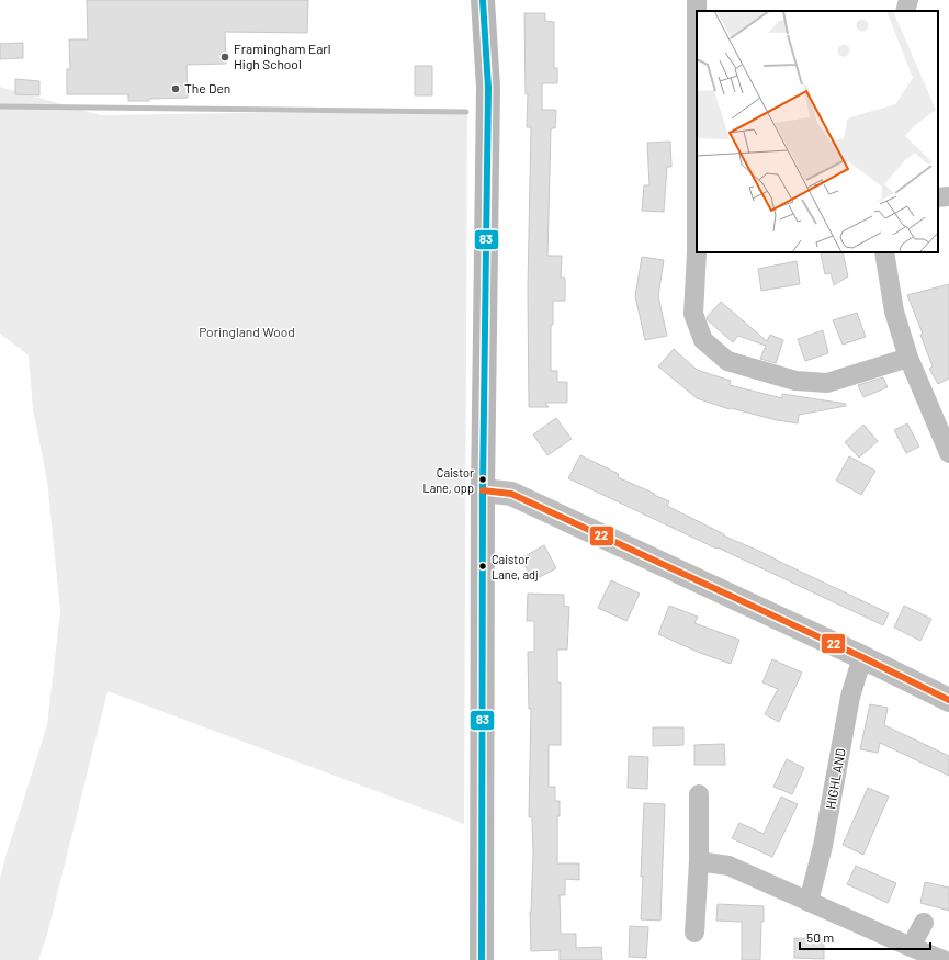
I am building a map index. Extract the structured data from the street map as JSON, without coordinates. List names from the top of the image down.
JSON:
{
  "streets": {
    "street": ["HIGHLAND"]
  },
  "parks": ["Poringland Wood"],
  "places": [
    "Framingham Earl High School",
    "The Den",
    "Caistor Lane, opp",
    "Caistor Lane, adj"
  ],
  "lines": ["transit line 83", "transit line 22"],
  "scale_bar": "50 m"
}
